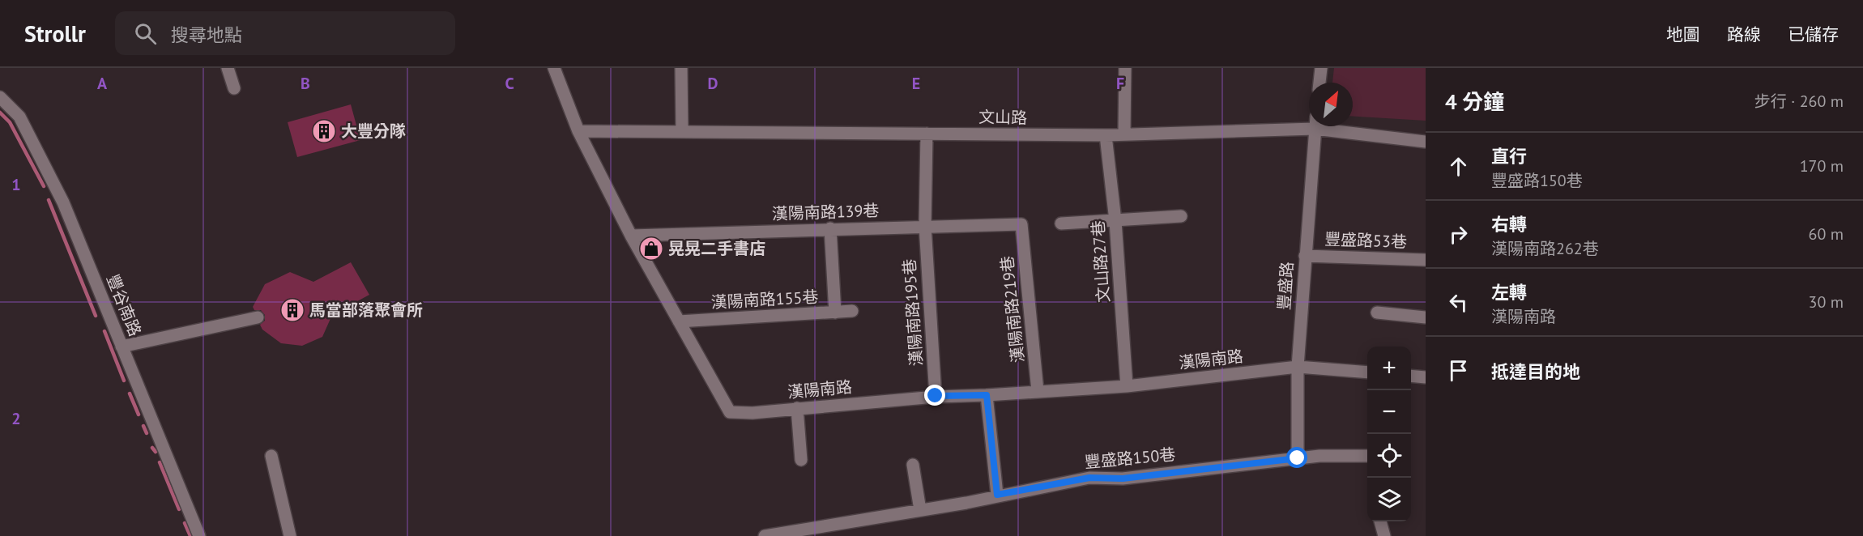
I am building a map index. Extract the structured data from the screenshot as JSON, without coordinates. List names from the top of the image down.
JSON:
{
  "streets": {
    "street": [
      "文山路",
      "漢陽南路139巷",
      "豐盛路53巷",
      "文山路27巷",
      "豐盛路",
      "漢陽南路155巷",
      "豐谷南路",
      "漢陽南路219巷",
      "漢陽南路195巷",
      "漢陽南路",
      "豐盛路150巷"
    ]
  },
  "crossings": [
    ["文山路", "文山路27巷"],
    ["文山路", "漢陽南路195巷"],
    ["文山路", "漢陽南路"],
    ["漢陽南路139巷", "漢陽南路219巷"],
    ["漢陽南路139巷", "漢陽南路195巷"],
    ["漢陽南路139巷", "漢陽南路"],
    ["豐盛路53巷", "豐盛路"],
    ["文山路27巷", "漢陽南路"],
    ["豐盛路", "漢陽南路"],
    ["豐盛路", "豐盛路150巷"],
    ["漢陽南路155巷", "漢陽南路"],
    ["漢陽南路219巷", "漢陽南路"],
    ["漢陽南路195巷", "漢陽南路"]
  ],
  "places": {
    "building": ["大豐分隊", "馬當部落聚會所"],
    "shop": ["晃晃二手書店"]
  },
  "north": "top right",
  "page": {
    "header": "Strollr",
    "search": "搜尋地點",
    "nav": ["地圖", "路線", "已儲存"],
    "heading": ["4 分鐘", "步行 · 260 m"],
    "list": [
      ["直行", "豐盛路150巷", "170 m"],
      ["右轉", "漢陽南路262巷", "60 m"],
      ["左轉", "漢陽南路", "30 m"],
      "抵達目的地"
    ],
    "map_buttons": ["+", "−"]
  },
  "grid": {
    "columns": [
      "A",
      "B",
      "C",
      "D",
      "E",
      "F"
    ],
    "rows": ["1", "2"]
  }
}
